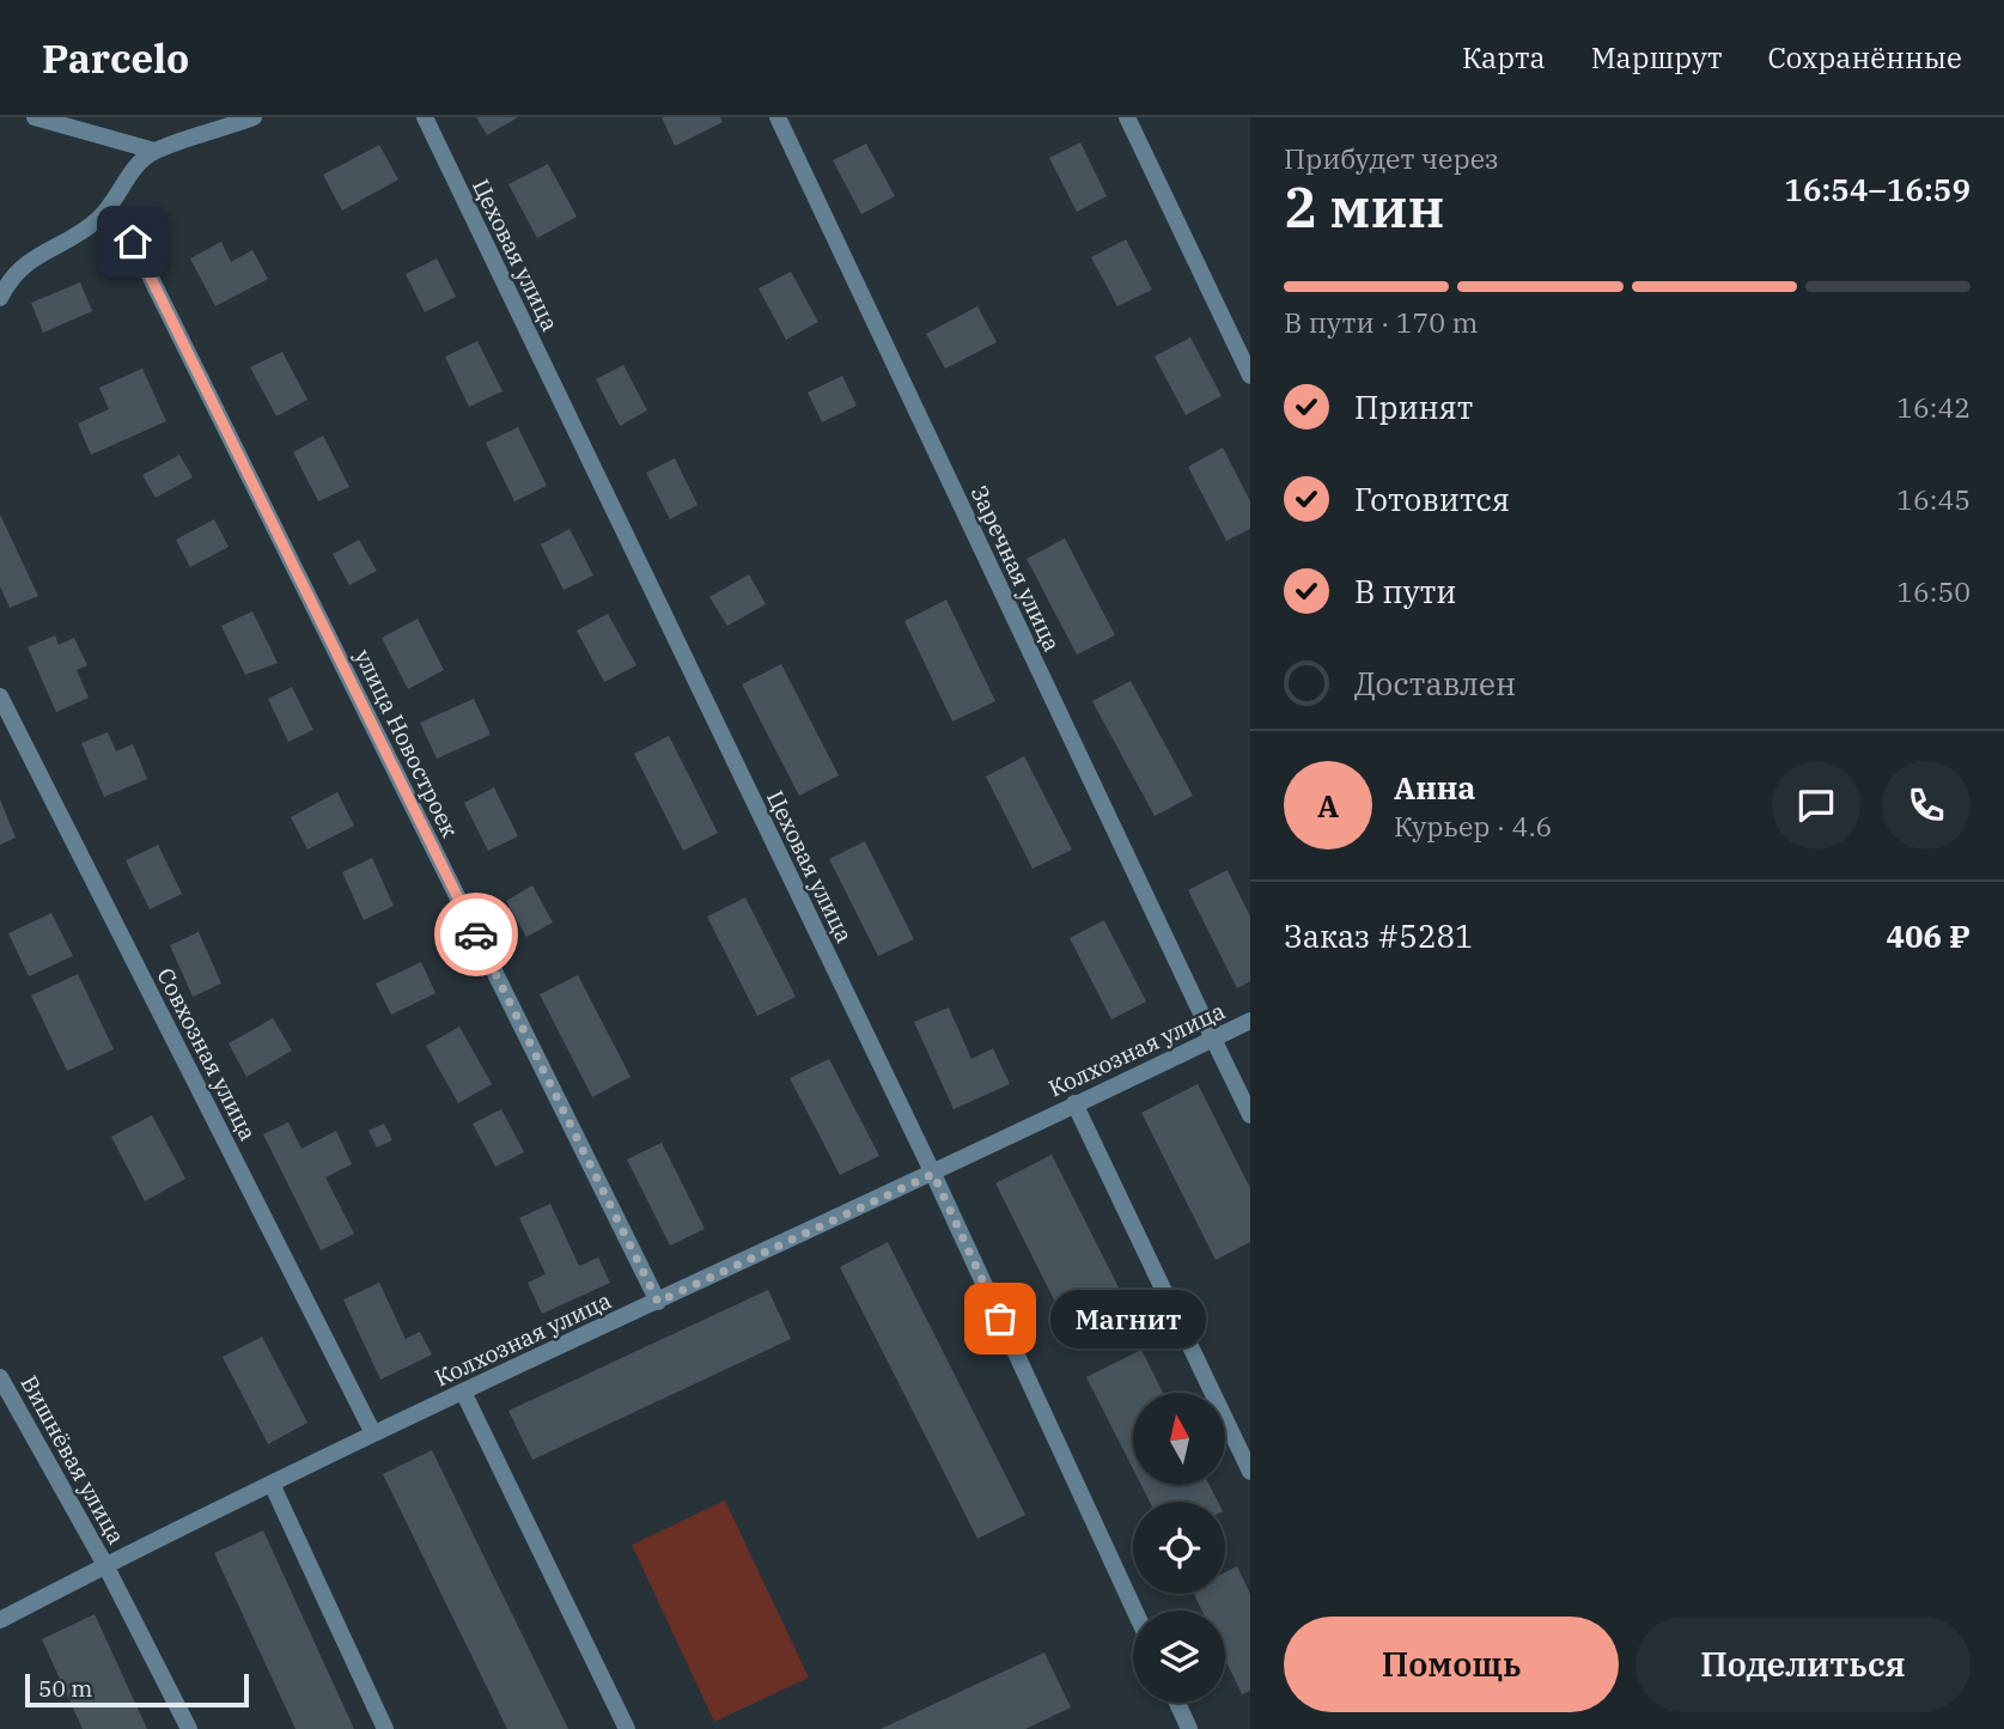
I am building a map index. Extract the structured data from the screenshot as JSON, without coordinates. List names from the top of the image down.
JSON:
{
  "streets": {
    "street": [
      "Цеховая улица",
      "Заречная улица",
      "улица Новостроек",
      "Колхозная улица",
      "Совхозная улица",
      "Вишнёвая улица"
    ]
  },
  "crossings": [
    ["Цеховая улица", "Колхозная улица"],
    ["Заречная улица", "Колхозная улица"],
    ["улица Новостроек", "Колхозная улица"],
    ["Колхозная улица", "Совхозная улица"],
    ["Колхозная улица", "Вишнёвая улица"]
  ],
  "places": ["Магнит"],
  "scale_bar": "50 m",
  "north": "top",
  "page": {
    "header": "Parcelo",
    "nav": ["Карта", "Маршрут", "Сохранённые"],
    "heading": ["2 мин", "Прибудет через", "16:54–16:59"],
    "panel": [
      "Анна",
      "Курьер · 4.6",
      "Заказ #5281",
      "406 ₽"
    ],
    "bar": "В пути · 170 m",
    "list": [
      ["Принят", "16:42"],
      ["Готовится", "16:45"],
      ["В пути", "16:50"],
      "Доставлен"
    ],
    "round": "А",
    "bubble": "Магнит",
    "buttons": ["Помощь", "Поделиться"],
    "scale": "50 m"
  }
}
